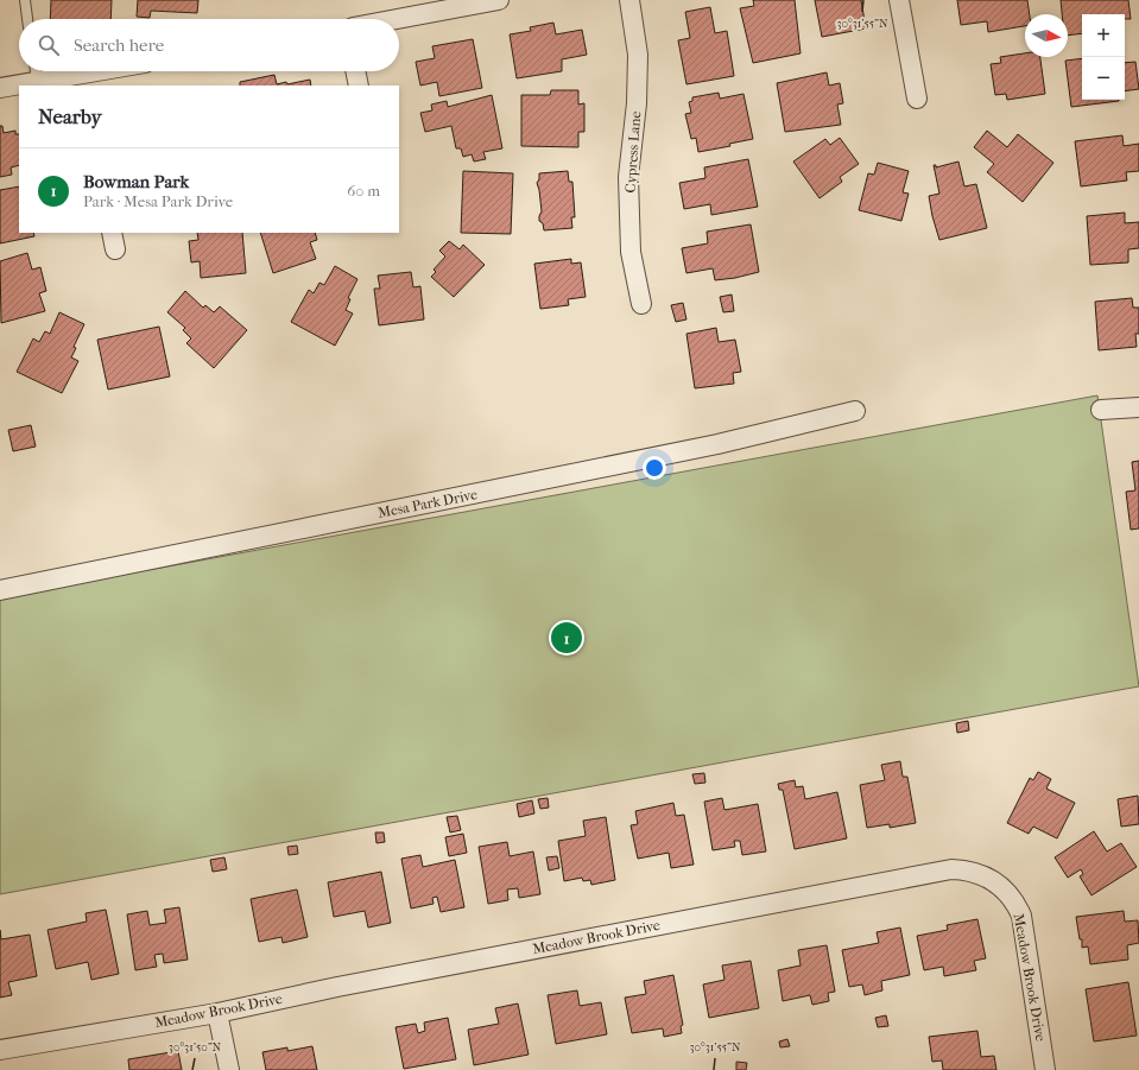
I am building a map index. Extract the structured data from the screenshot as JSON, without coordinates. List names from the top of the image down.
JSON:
{
  "streets": {
    "street": ["Cypress Lane", "Mesa Park Drive", "Meadow Brook Drive"]
  },
  "north": "right",
  "page": {
    "map_buttons": ["+", "−"],
    "search": "Search here",
    "heading": "Nearby",
    "list": [
      {
        "mark": "1",
        "name": "Bowman Park",
        "note": "Park · Mesa Park Drive",
        "value": "60 m"
      }
    ],
    "pins": "1"
  },
  "coordinates": ["30°31'55\"N", "30°31'50\"N"]
}
